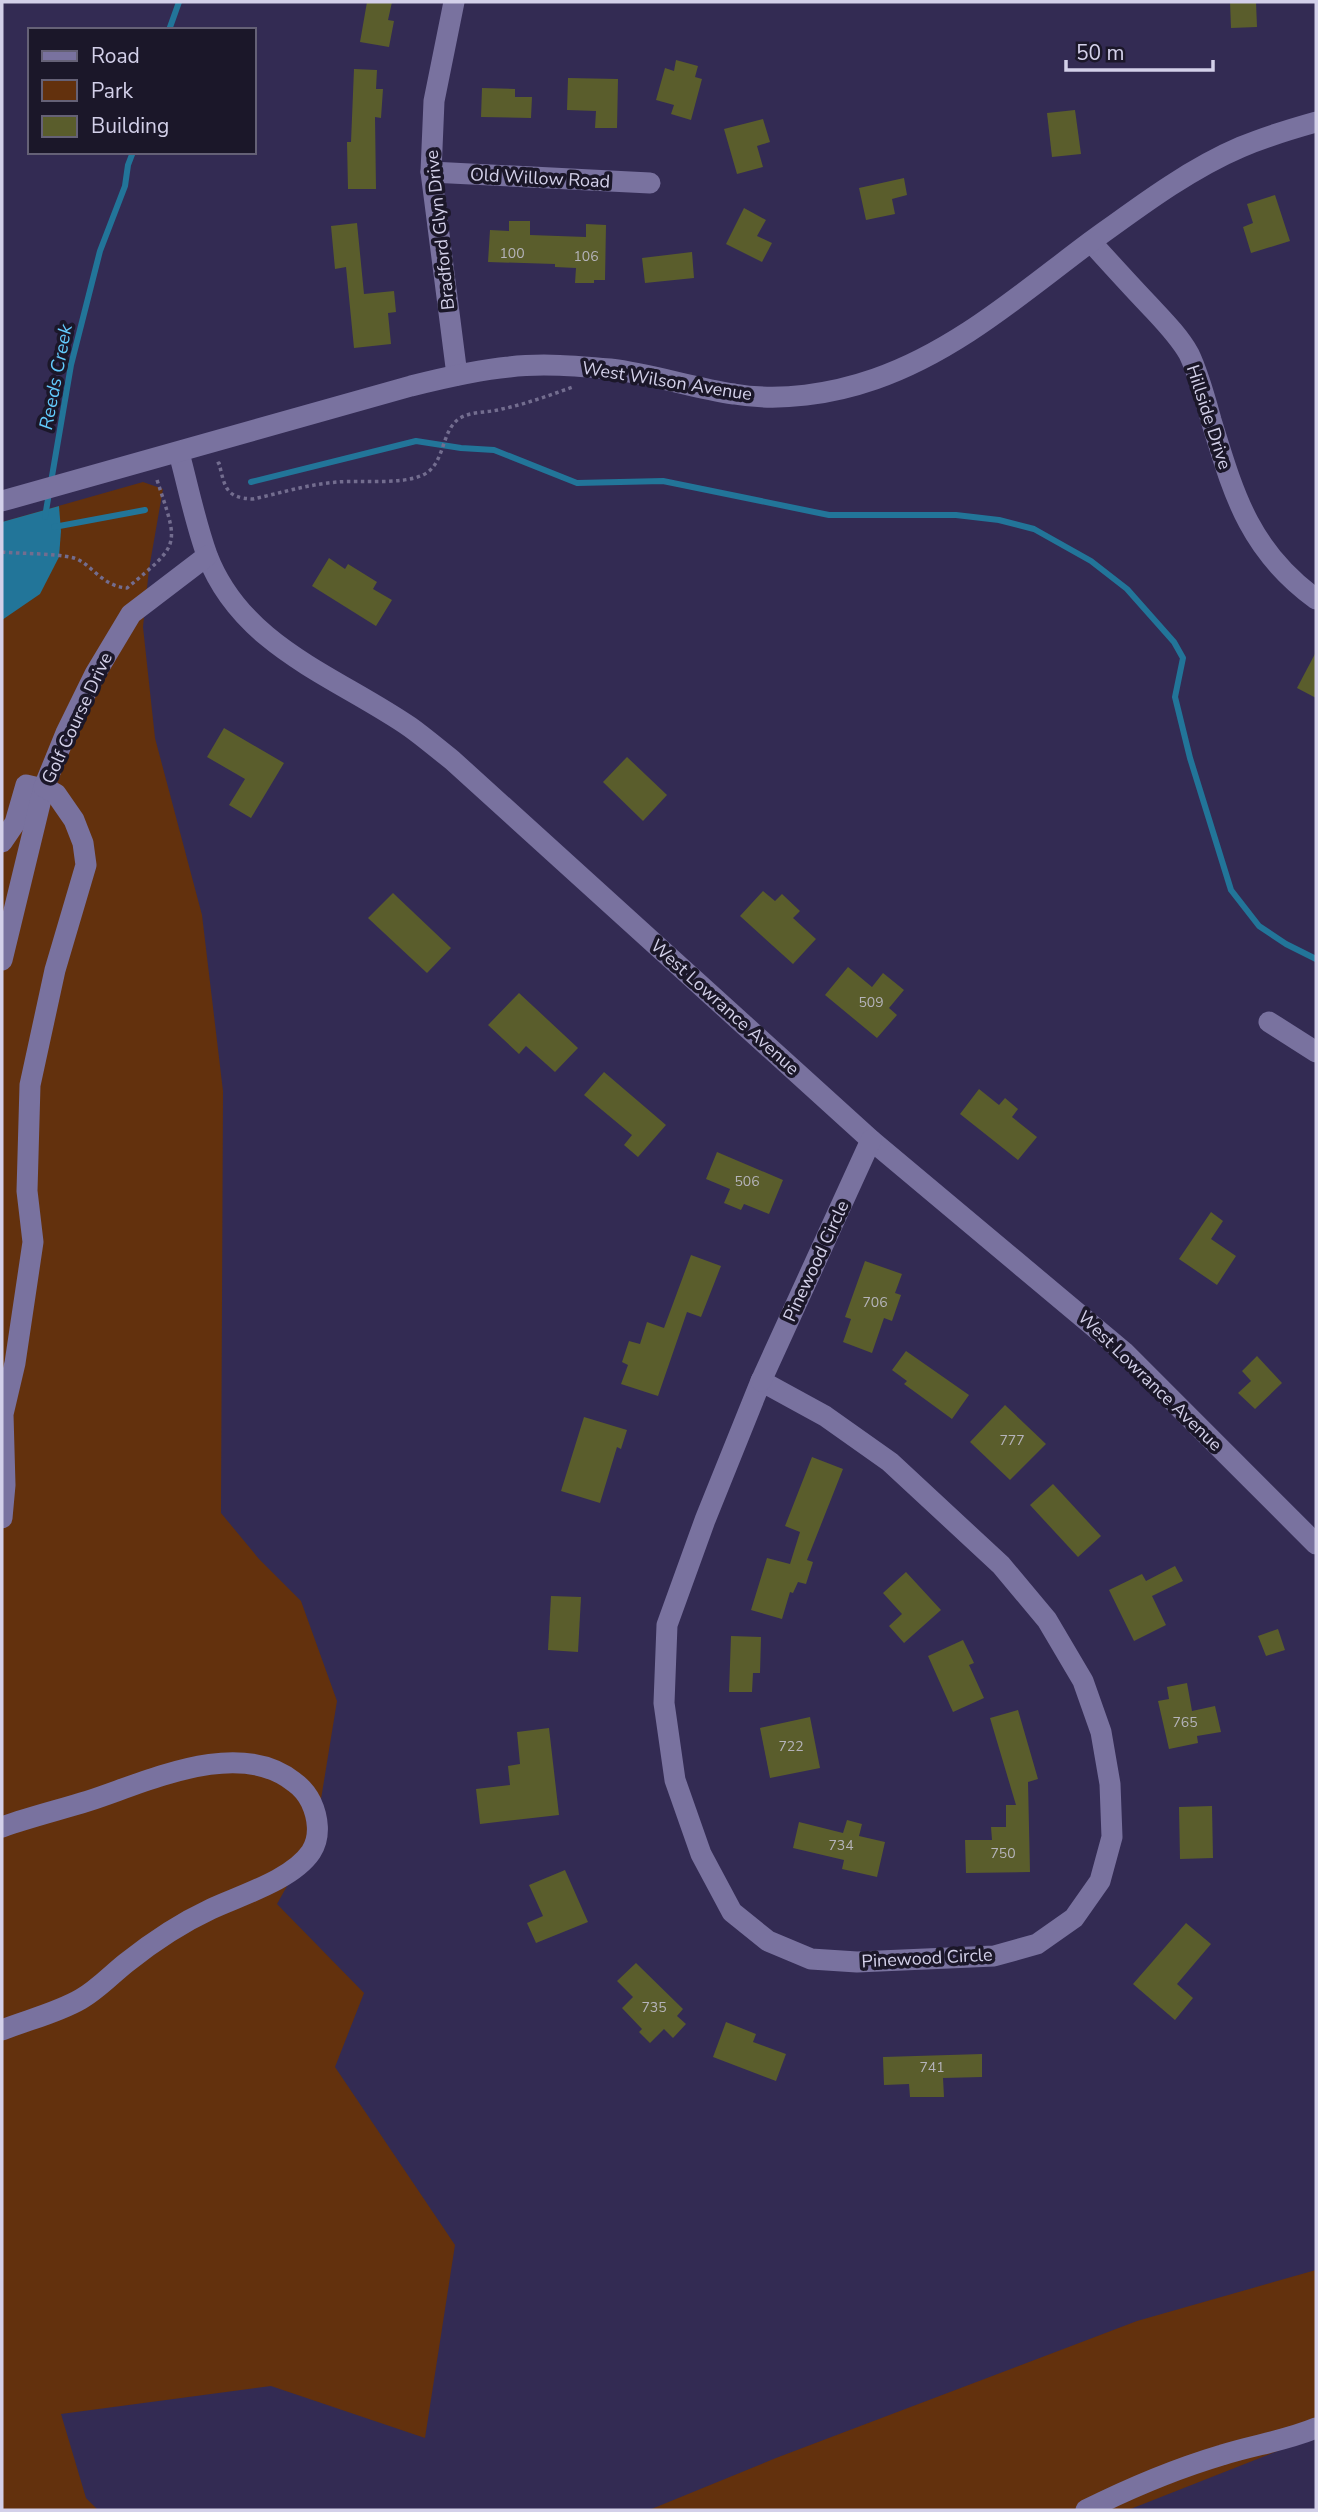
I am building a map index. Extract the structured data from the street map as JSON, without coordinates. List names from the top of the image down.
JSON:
{
  "streets": {
    "street": [
      "Old Willow Road",
      "Bradford Glyn Drive",
      "West Wilson Avenue",
      "Hillside Drive",
      "Golf Course Drive",
      "West Lowrance Avenue",
      "Pinewood Circle"
    ]
  },
  "crossings": [
    ["Old Willow Road", "Bradford Glyn Drive"],
    ["Bradford Glyn Drive", "West Wilson Avenue"],
    ["West Wilson Avenue", "Hillside Drive"],
    ["West Wilson Avenue", "West Lowrance Avenue"],
    ["Golf Course Drive", "West Lowrance Avenue"],
    ["West Lowrance Avenue", "Pinewood Circle"]
  ],
  "water": ["Reeds Creek"],
  "house_numbers": [
    "100",
    "106",
    "509",
    "506",
    "706",
    "777",
    "765",
    "722",
    "734",
    "750",
    "735",
    "741"
  ],
  "legend": ["Road", "Park", "Building"],
  "scale_bar": "50 m"
}
